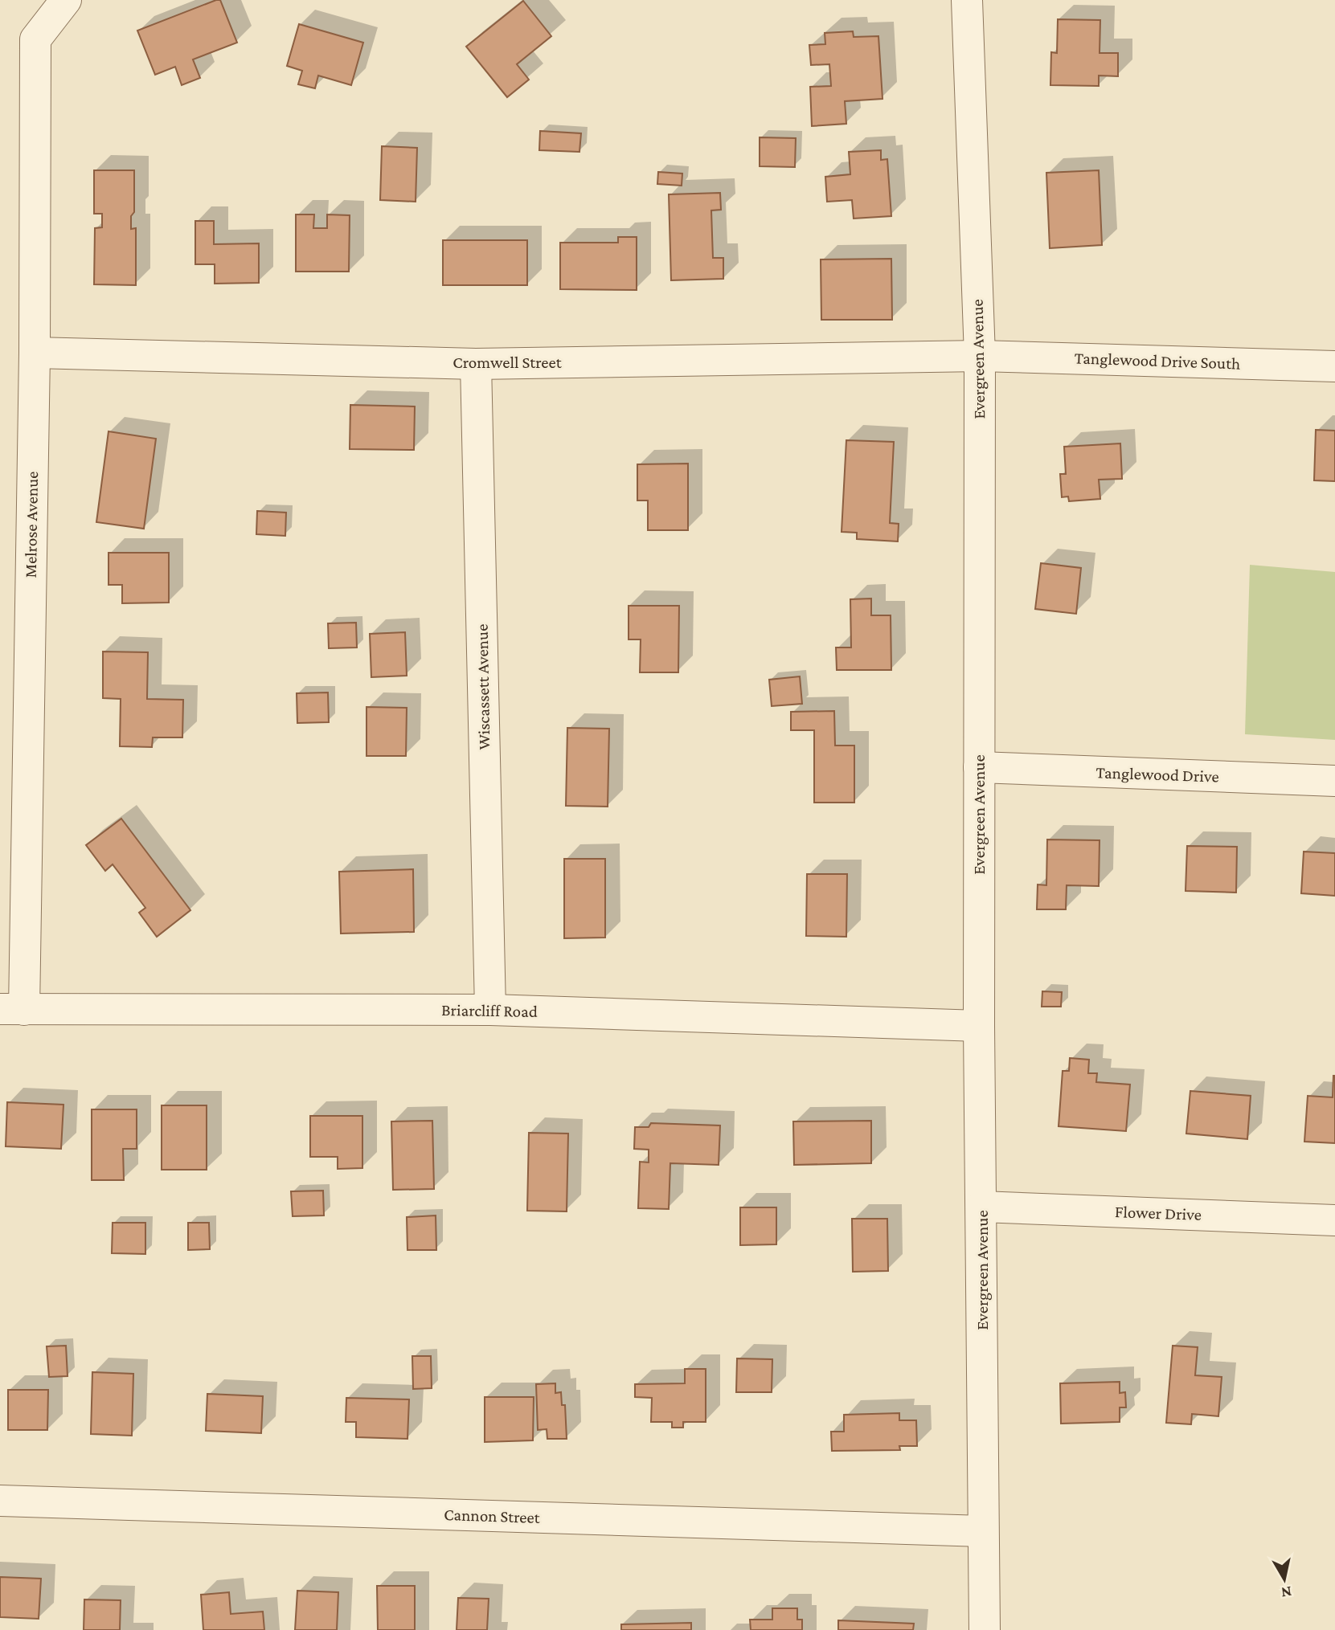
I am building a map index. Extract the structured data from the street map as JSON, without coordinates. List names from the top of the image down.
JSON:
{
  "streets": {
    "street": [
      "Evergreen Avenue",
      "Tanglewood Drive South",
      "Cromwell Street",
      "Melrose Avenue",
      "Wiscassett Avenue",
      "Tanglewood Drive",
      "Briarcliff Road",
      "Flower Drive",
      "Cannon Street"
    ]
  },
  "crossings": [
    ["Evergreen Avenue", "Tanglewood Drive South"],
    ["Evergreen Avenue", "Cromwell Street"],
    ["Evergreen Avenue", "Tanglewood Drive"],
    ["Evergreen Avenue", "Briarcliff Road"],
    ["Evergreen Avenue", "Flower Drive"],
    ["Evergreen Avenue", "Cannon Street"],
    ["Tanglewood Drive South", "Cromwell Street"],
    ["Cromwell Street", "Melrose Avenue"],
    ["Cromwell Street", "Wiscassett Avenue"],
    ["Melrose Avenue", "Briarcliff Road"],
    ["Wiscassett Avenue", "Briarcliff Road"]
  ],
  "north": "bottom"
}
